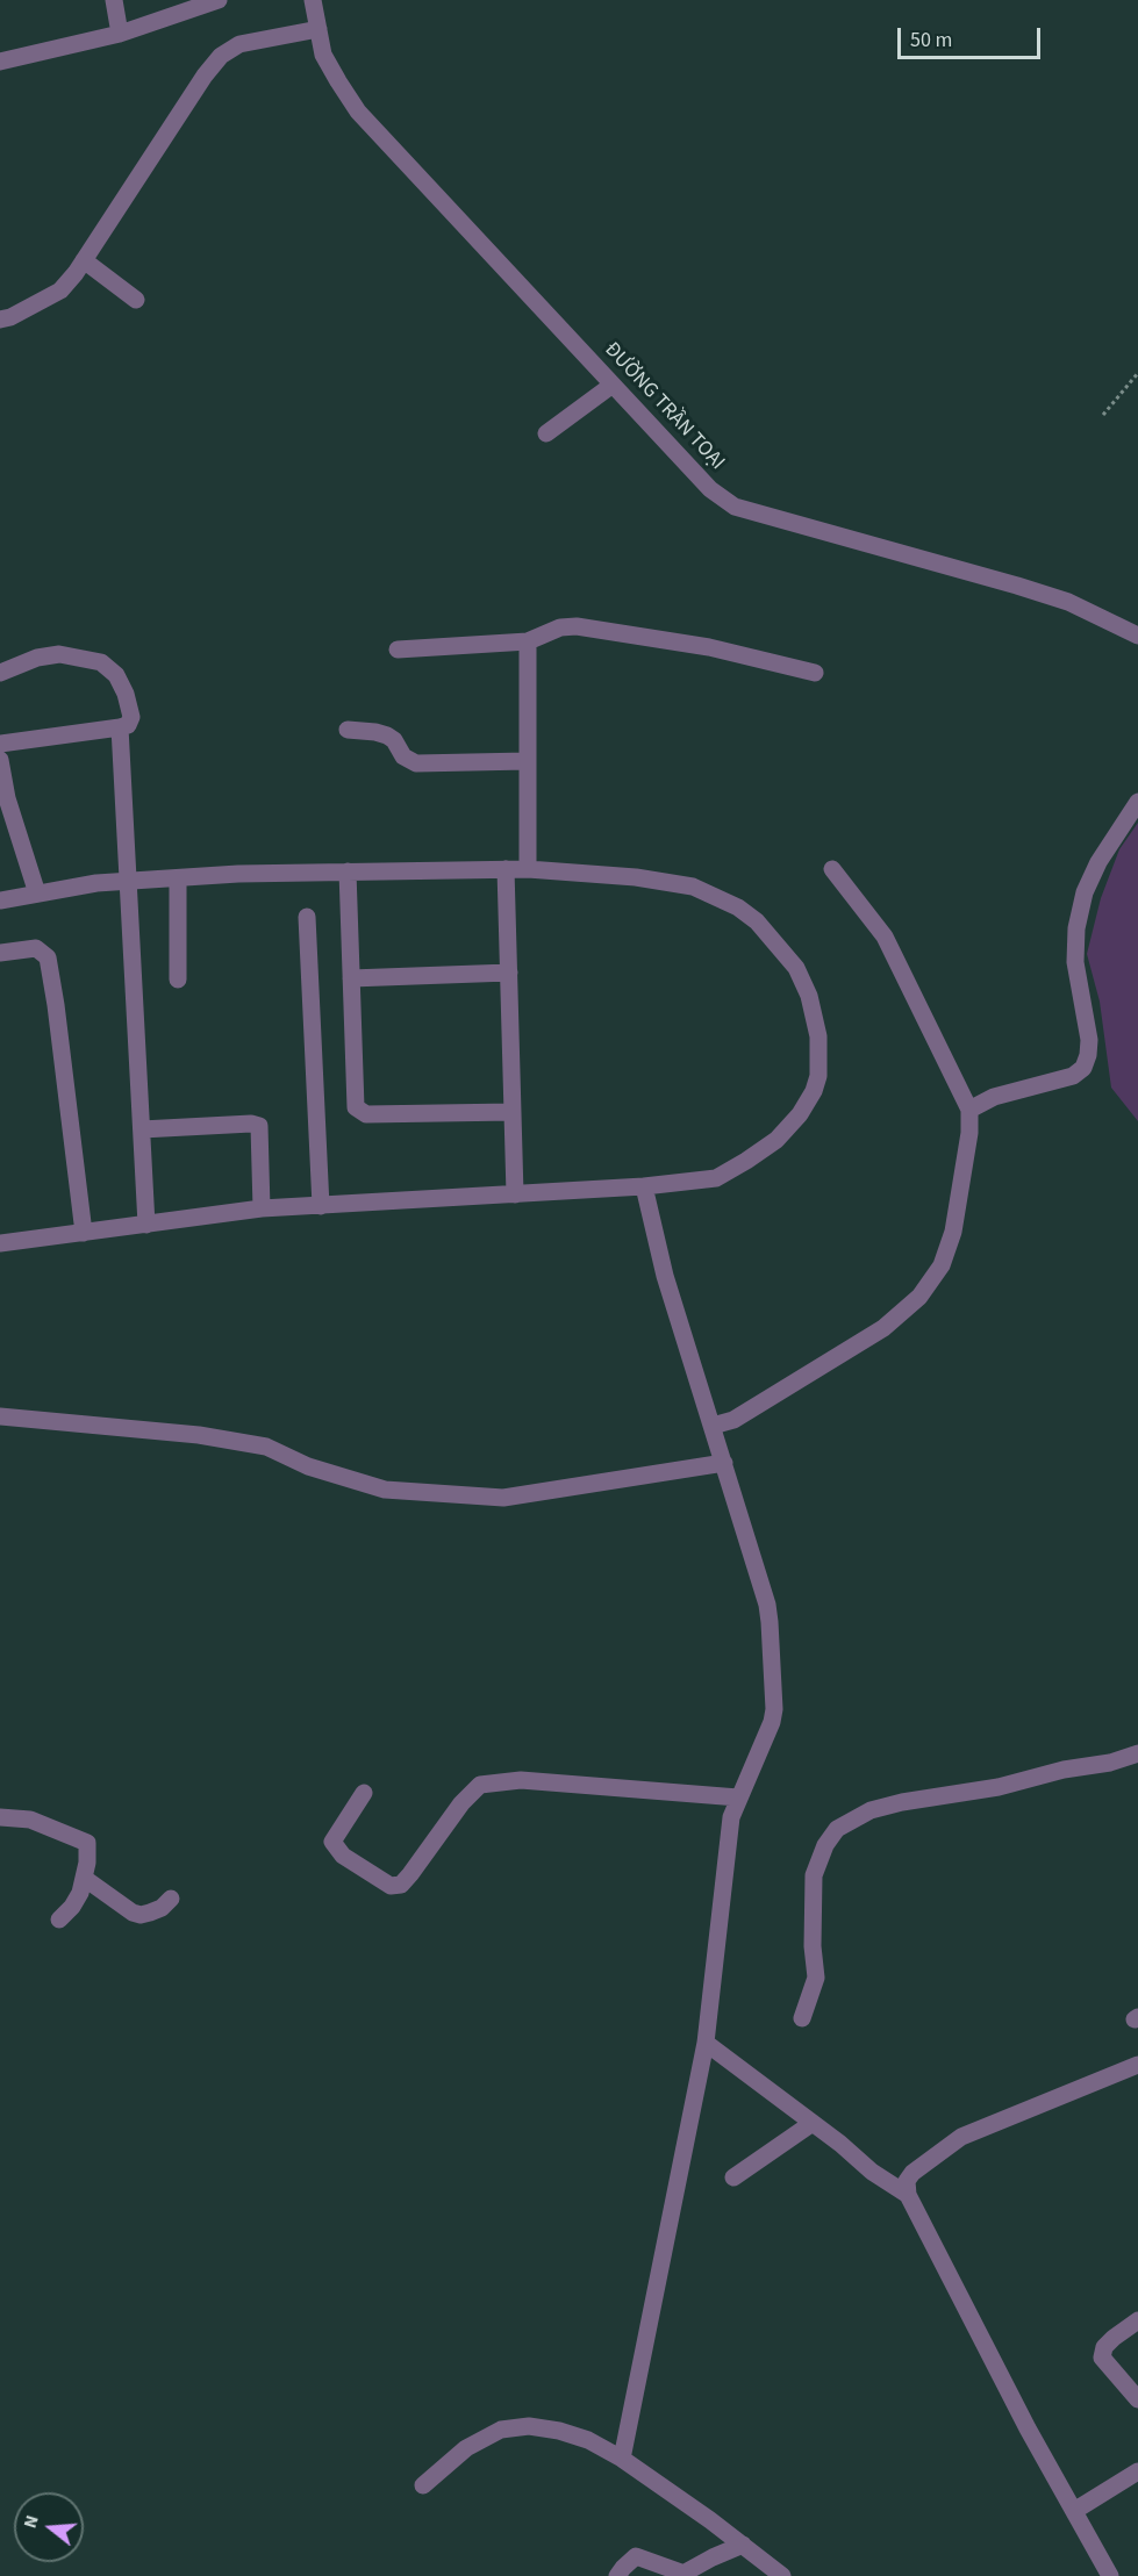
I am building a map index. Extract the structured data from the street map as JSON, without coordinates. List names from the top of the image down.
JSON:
{
  "streets": {
    "street": ["ĐƯỜNG TRẦN TOẠI"]
  },
  "scale_bar": "50 m",
  "north": "left"
}
